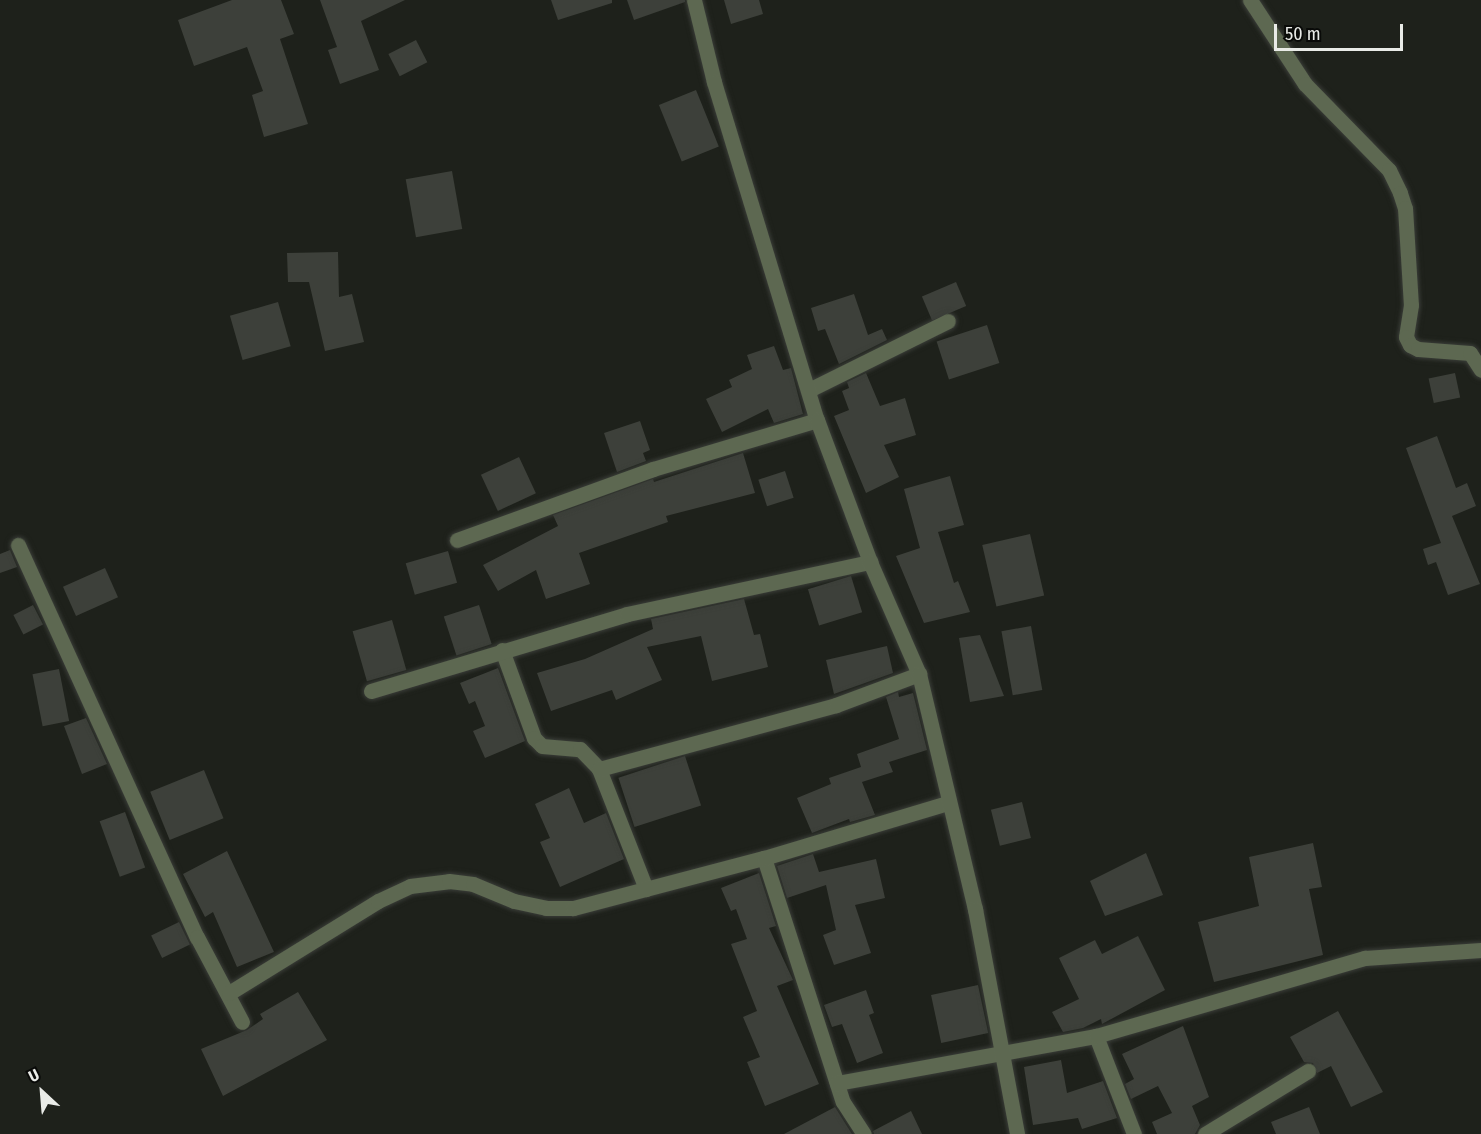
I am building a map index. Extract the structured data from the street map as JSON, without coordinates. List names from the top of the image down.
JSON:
{
  "scale_bar": "50 m",
  "north": "top left"
}
